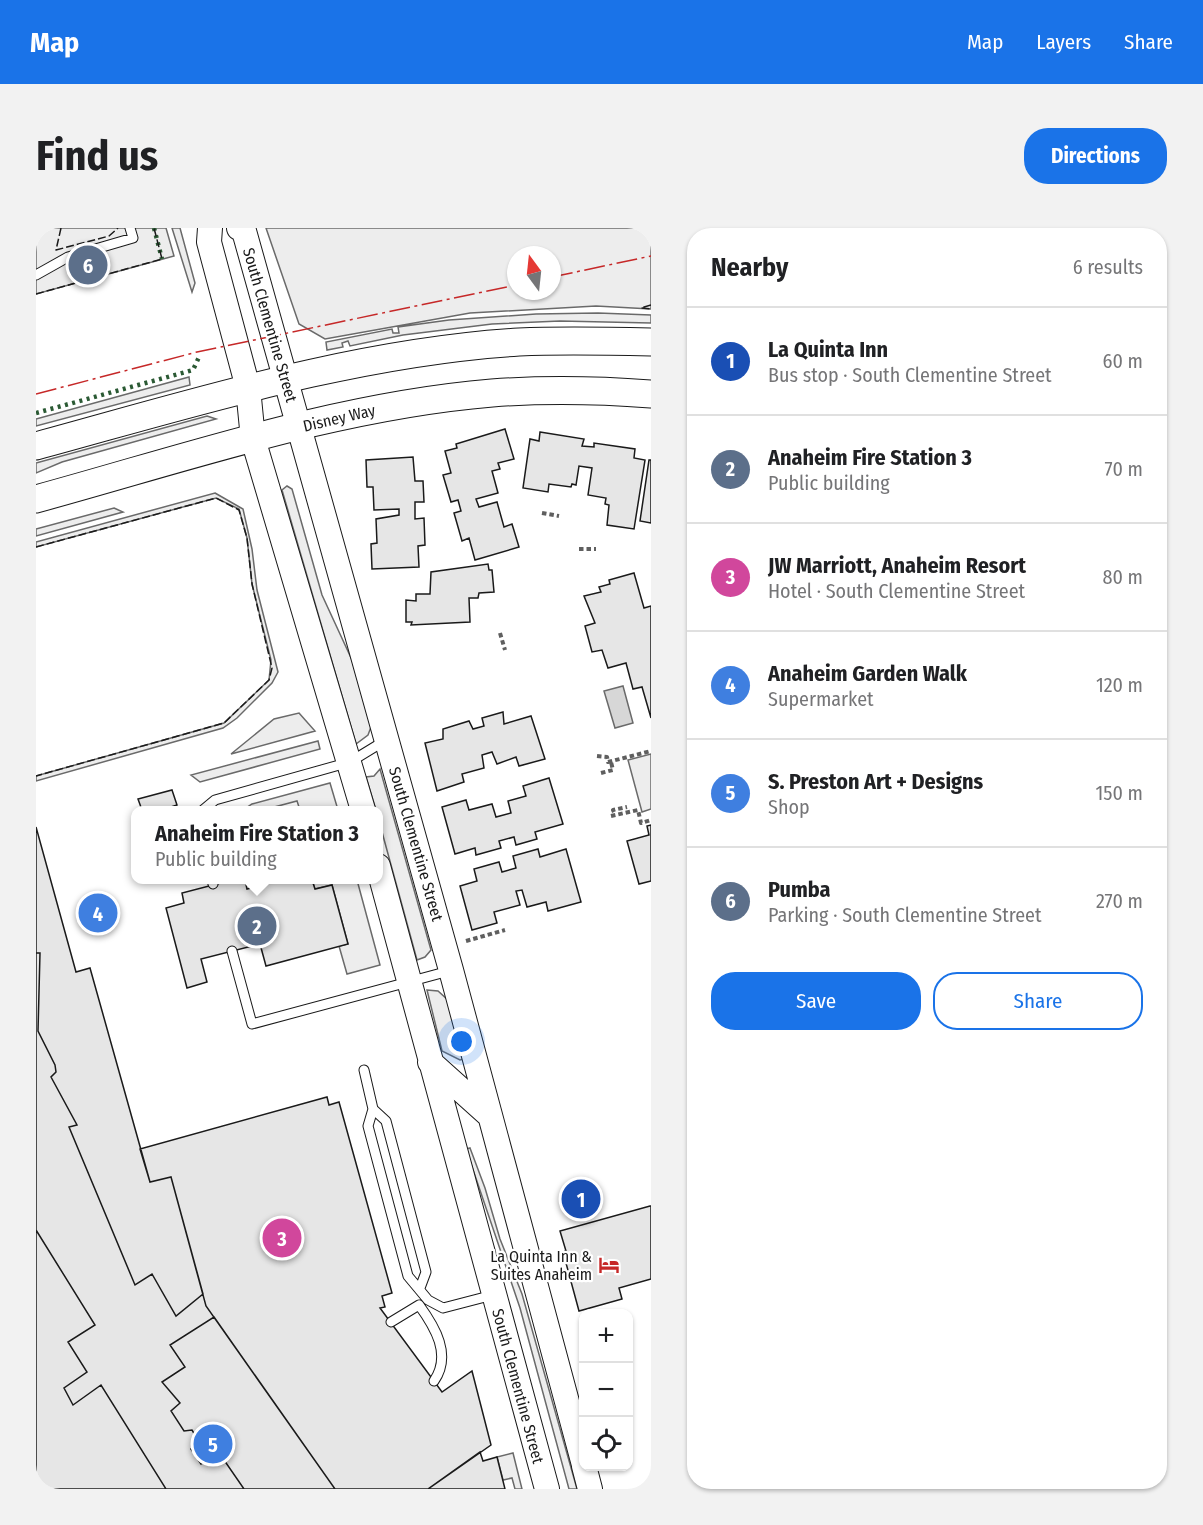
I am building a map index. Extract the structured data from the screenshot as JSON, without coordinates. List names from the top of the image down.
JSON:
{
  "streets": {
    "main road": ["Disney Way"],
    "street": ["South Clementine Street"]
  },
  "crossings": [
    ["South Clementine Street", "Disney Way"]
  ],
  "places": {
    "hotel": ["La Quinta Inn & Suites Anaheim"]
  },
  "north": "top",
  "page": {
    "header": "Map",
    "nav": ["Map", "Layers", "Share"],
    "buttons": [
      "Directions",
      ["Save", "Share"]
    ],
    "title": "Find us",
    "heading": ["Nearby", "6 results"],
    "pins": [
      "6",
      "4",
      "2",
      "1",
      "3",
      "5"
    ],
    "list": [
      {
        "mark": "1",
        "name": "La Quinta Inn",
        "note": "Bus stop · South Clementine Street",
        "value": "60 m"
      },
      {
        "mark": "2",
        "name": "Anaheim Fire Station 3",
        "note": "Public building",
        "value": "70 m"
      },
      {
        "mark": "3",
        "name": "JW Marriott, Anaheim Resort",
        "note": "Hotel · South Clementine Street",
        "value": "80 m"
      },
      {
        "mark": "4",
        "name": "Anaheim Garden Walk",
        "note": "Supermarket",
        "value": "120 m"
      },
      {
        "mark": "5",
        "name": "S. Preston Art + Designs",
        "note": "Shop",
        "value": "150 m"
      },
      {
        "mark": "6",
        "name": "Pumba",
        "note": "Parking · South Clementine Street",
        "value": "270 m"
      }
    ],
    "popup": ["Anaheim Fire Station 3", "Public building"],
    "map_buttons": ["+", "−"]
  }
}
